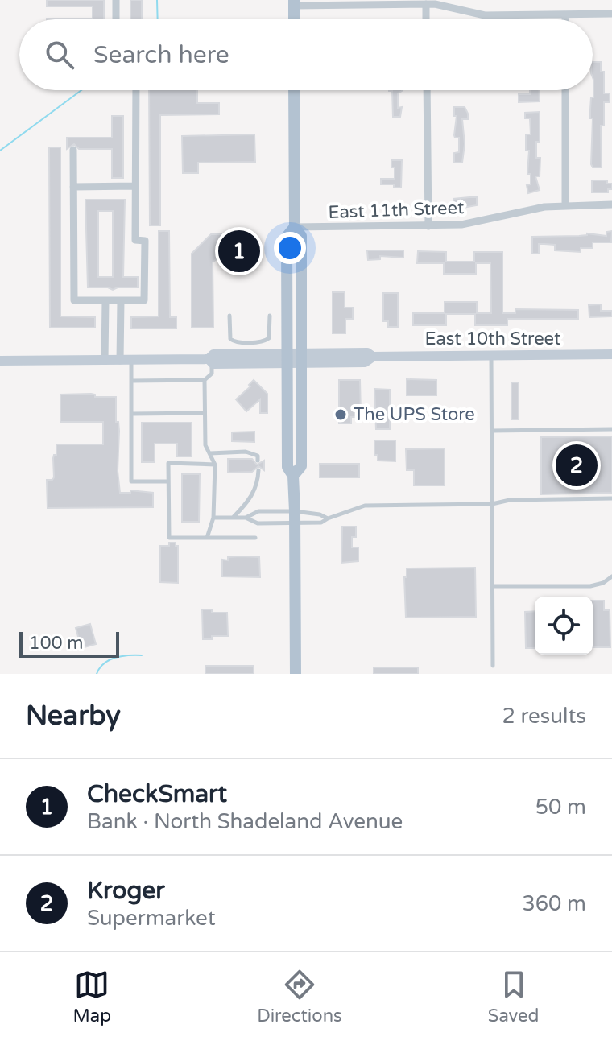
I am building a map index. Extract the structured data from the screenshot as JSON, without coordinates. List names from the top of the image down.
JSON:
{
  "streets": {
    "main road": ["East 10th Street"],
    "street": ["East 11th Street"]
  },
  "places": ["The UPS Store"],
  "scale_bar": "100 m",
  "page": {
    "search": "Search here",
    "pins": ["1", "2"],
    "scale": "100 m",
    "heading": ["Nearby", "2 results"],
    "list": [
      {
        "mark": "1",
        "name": "CheckSmart",
        "note": "Bank · North Shadeland Avenue",
        "value": "50 m"
      },
      {
        "mark": "2",
        "name": "Kroger",
        "note": "Supermarket",
        "value": "360 m"
      }
    ],
    "nav": ["Map", "Directions", "Saved"]
  }
}
